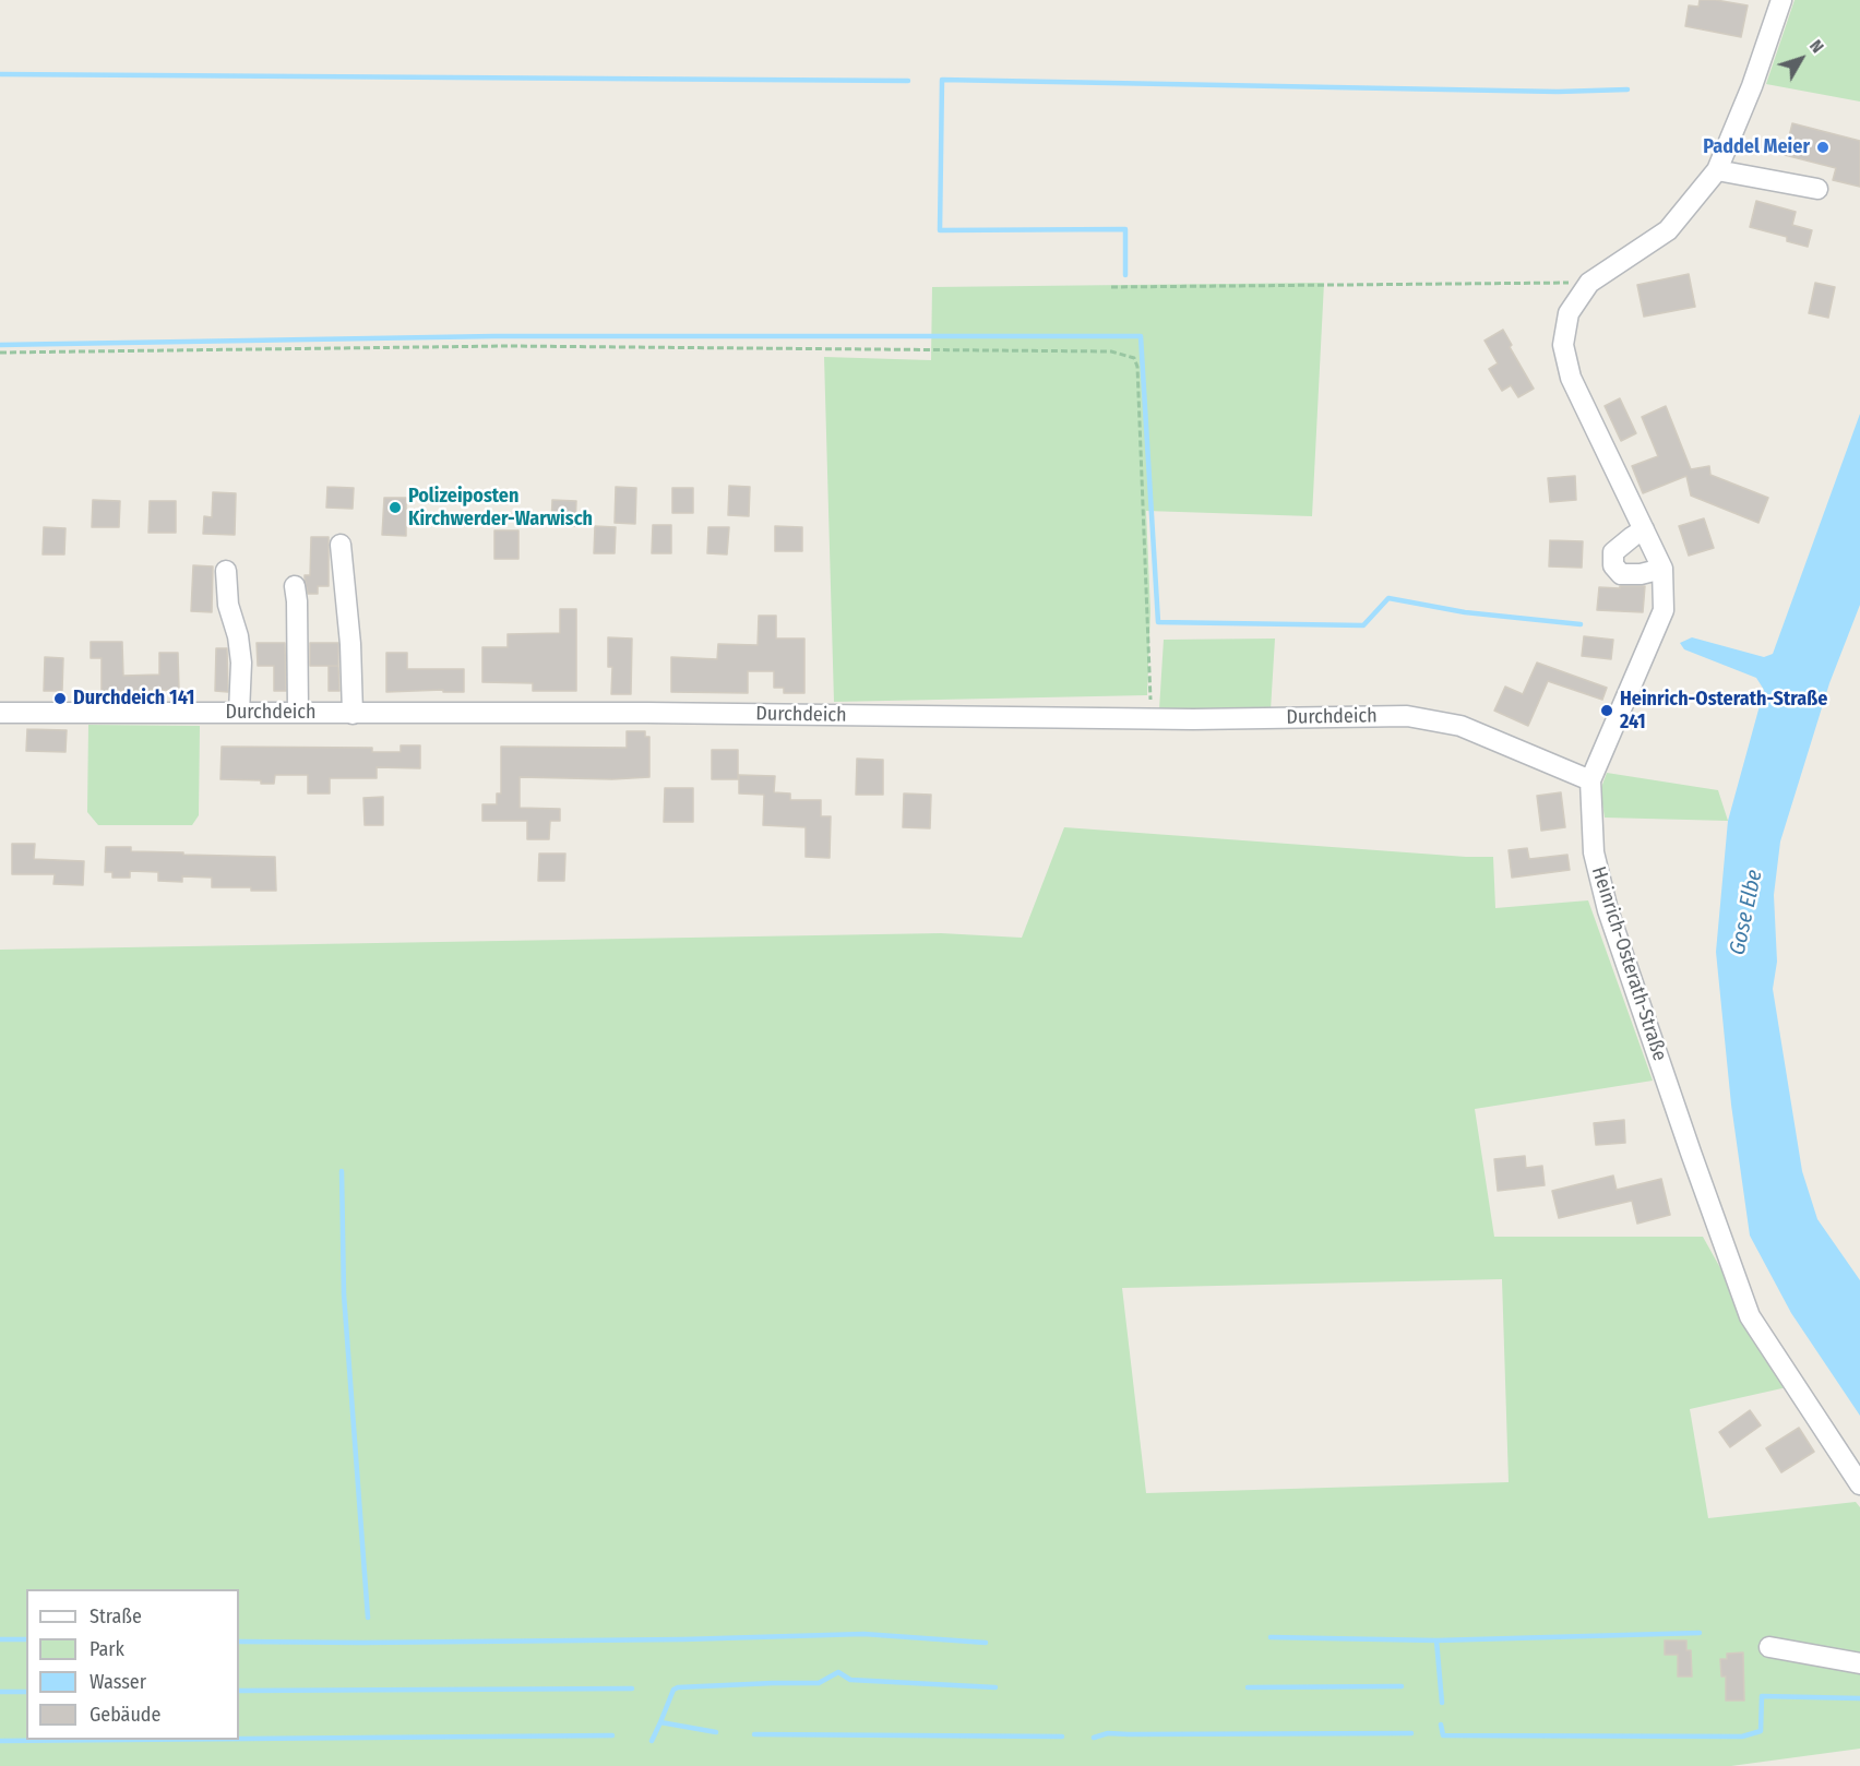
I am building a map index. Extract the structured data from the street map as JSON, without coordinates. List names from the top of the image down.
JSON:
{
  "streets": {
    "street": ["Durchdeich", "Heinrich-Osterath-Straße"]
  },
  "crossings": [
    ["Durchdeich", "Heinrich-Osterath-Straße"]
  ],
  "water": ["Gose Elbe"],
  "places": [
    "Paddel Meier",
    "Polizeiposten Kirchwerder-Warwisch",
    "Durchdeich 141",
    "Heinrich-Osterath-Straße 241"
  ],
  "legend": [
    "Straße",
    "Park",
    "Wasser",
    "Gebäude"
  ],
  "north": "top right"
}
